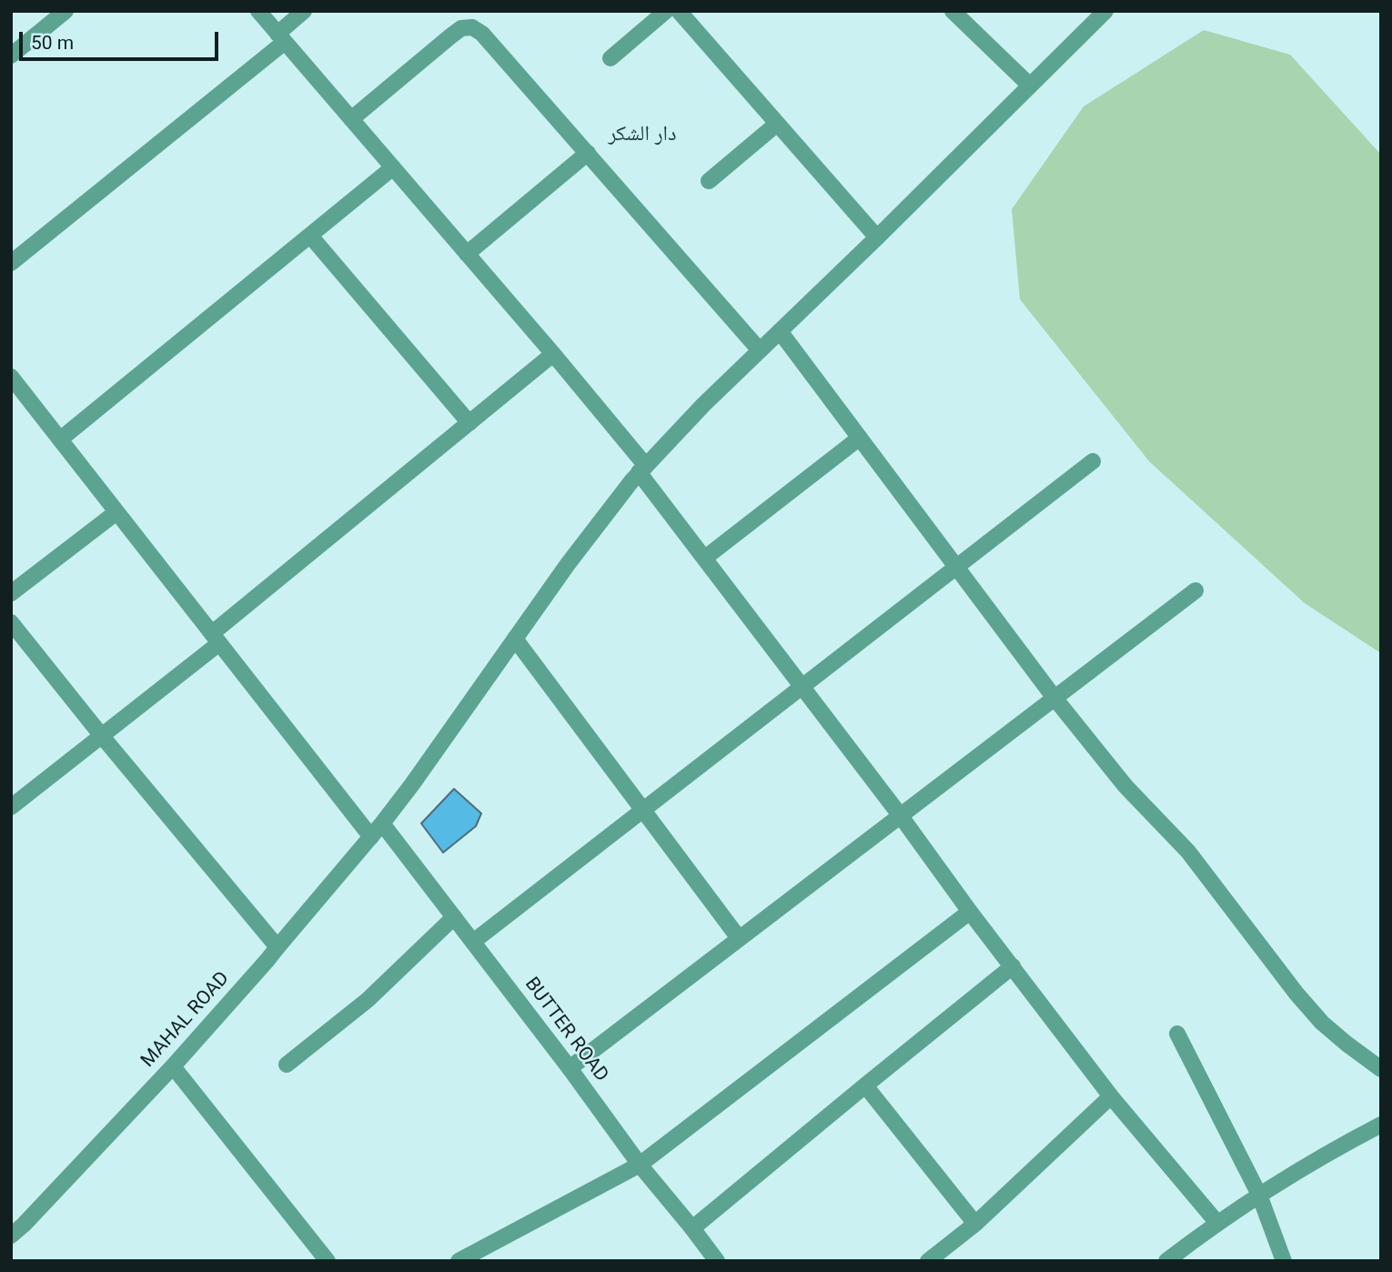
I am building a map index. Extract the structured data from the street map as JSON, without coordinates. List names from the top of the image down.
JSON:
{
  "streets": {
    "street": ["MAHAL ROAD", "BUTTER ROAD"]
  },
  "crossings": [
    ["MAHAL ROAD", "BUTTER ROAD"]
  ],
  "districts": ["دار الشکر"],
  "scale_bar": "50 m"
}
